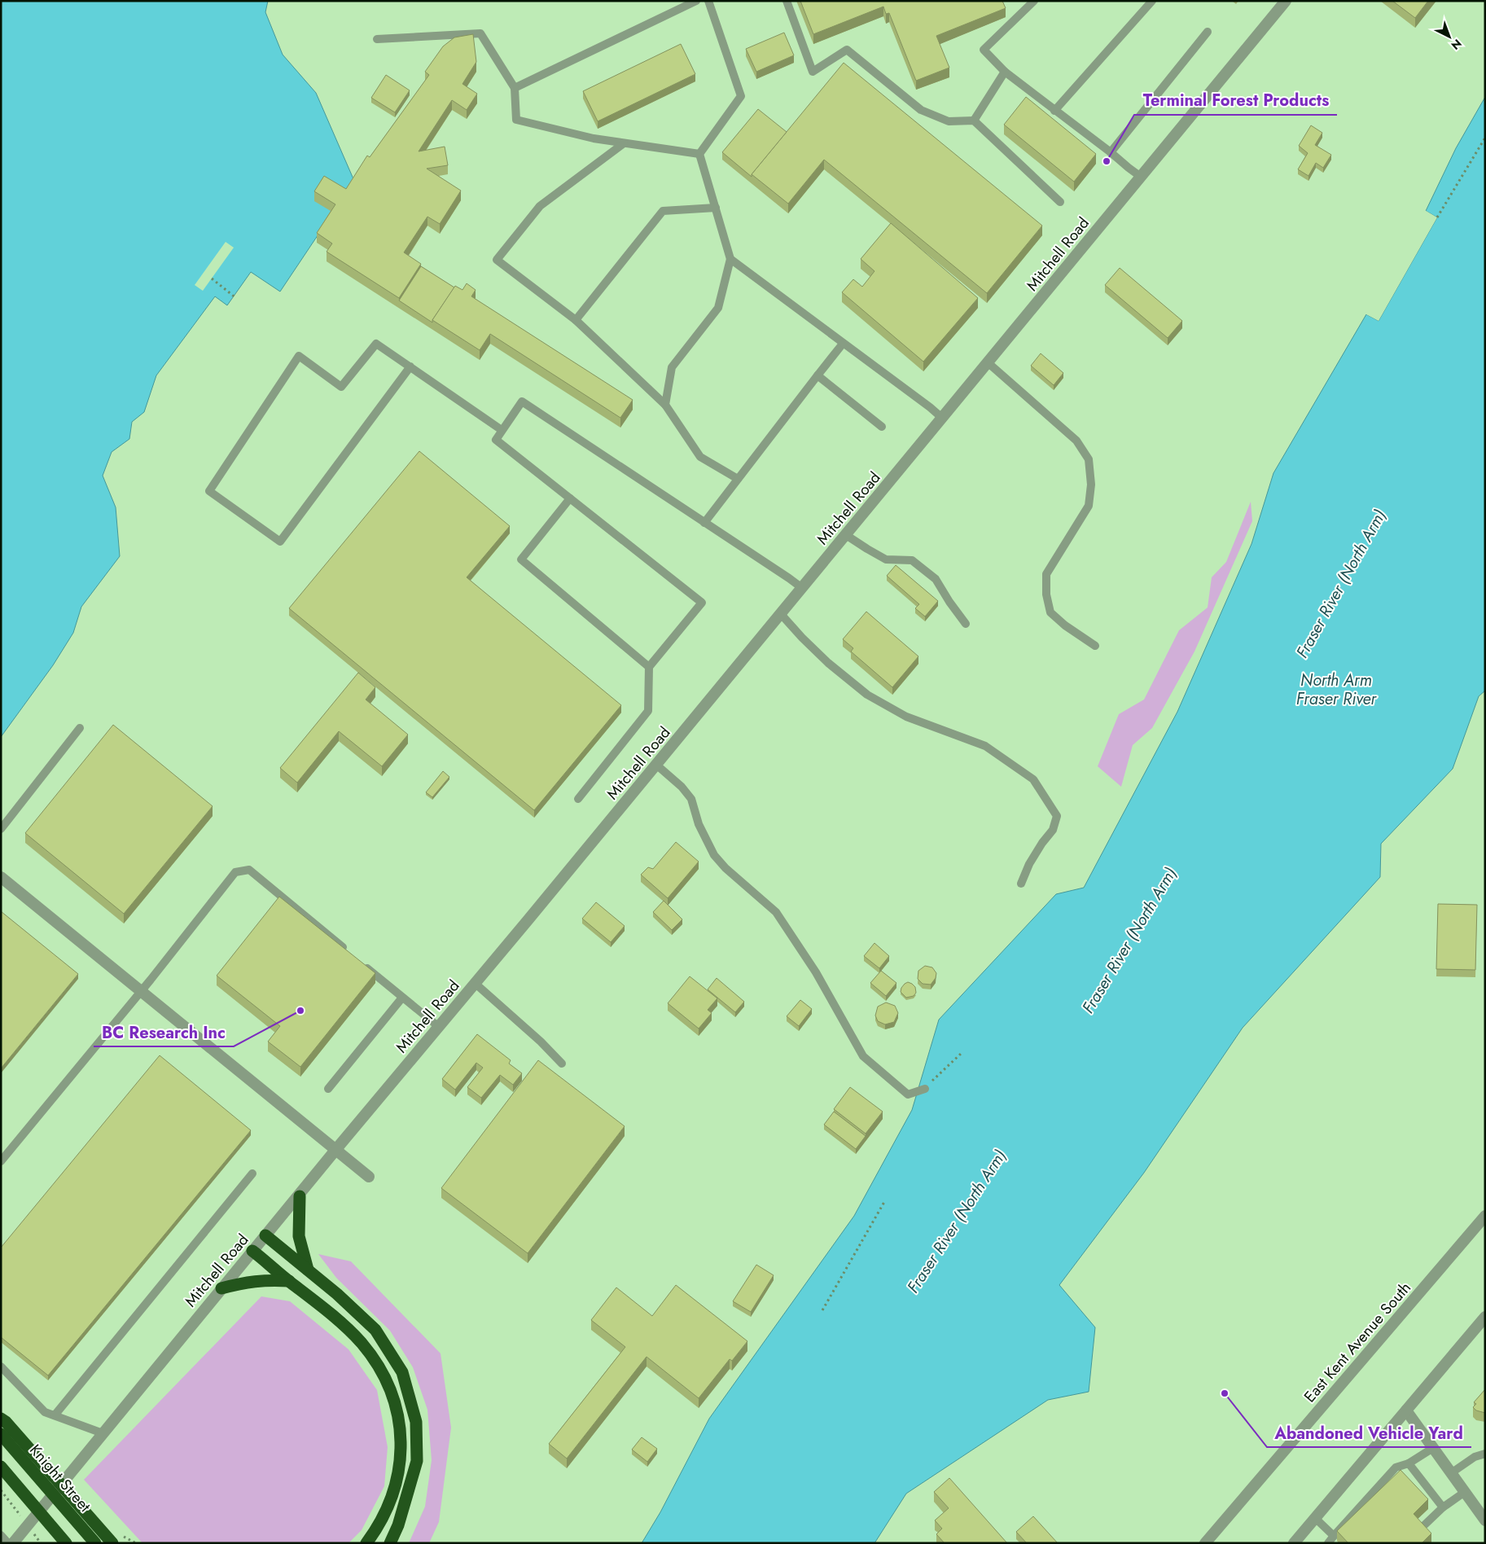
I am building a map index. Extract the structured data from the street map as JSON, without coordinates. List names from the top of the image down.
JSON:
{
  "streets": {
    "highway": ["Knight Street"],
    "street": ["Mitchell Road", "East Kent Avenue South"]
  },
  "water": ["Fraser River (North Arm)", "North Arm Fraser River"],
  "places": ["Terminal Forest Products", "BC Research Inc", "Abandoned Vehicle Yard"],
  "north": "bottom right"
}
